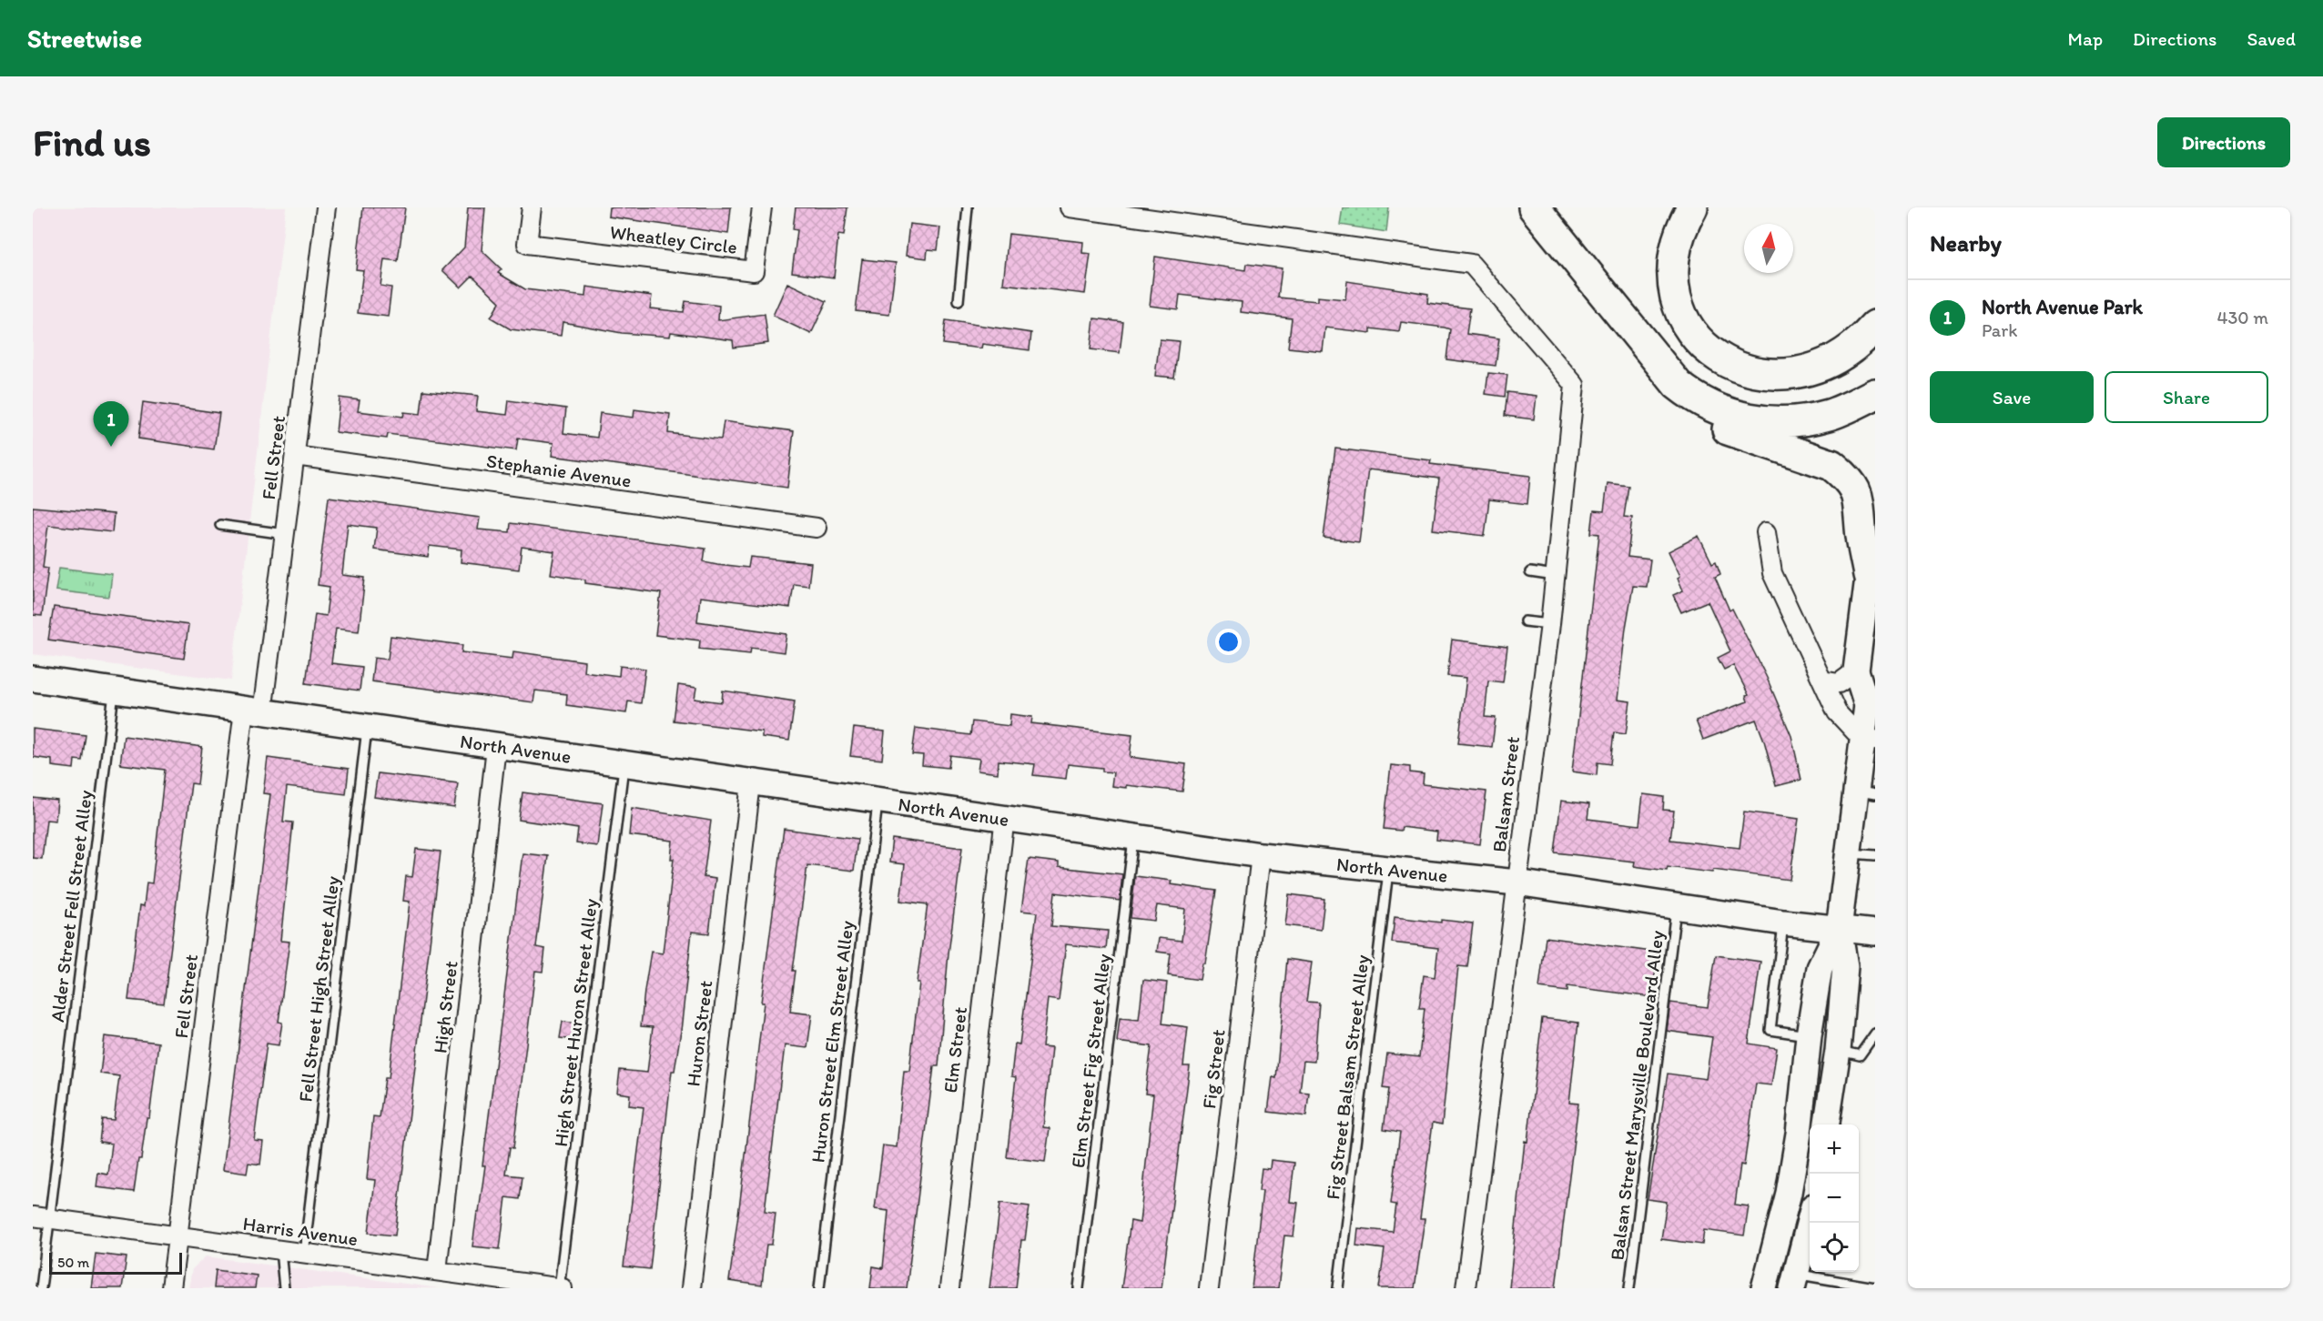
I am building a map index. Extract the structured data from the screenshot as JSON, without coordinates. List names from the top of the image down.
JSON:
{
  "streets": {
    "street": [
      "Wheatley Circle",
      "Fell Street",
      "Stephanie Avenue",
      "North Avenue",
      "Balsam Street",
      "High Street",
      "Huron Street",
      "Elm Street",
      "Fig Street",
      "Harris Avenue"
    ],
    "lane": [
      "Alder Street Fell Street Alley",
      "Fell Street High Street Alley",
      "High Street Huron Street Alley",
      "Huron Street Elm Street Alley",
      "Elm Street Fig Street Alley",
      "Fig Street Balsam Street Alley",
      "Balsan Street Marysville Boulevard Alley"
    ]
  },
  "crossings": [
    ["Fell Street", "Stephanie Avenue"],
    ["Fell Street", "North Avenue"],
    ["Fell Street", "Harris Avenue"],
    ["North Avenue", "Balsam Street"],
    ["North Avenue", "Alder Street Fell Street Alley"],
    ["North Avenue", "Fell Street High Street Alley"],
    ["North Avenue", "High Street"],
    ["North Avenue", "High Street Huron Street Alley"],
    ["North Avenue", "Huron Street"],
    ["North Avenue", "Huron Street Elm Street Alley"],
    ["North Avenue", "Elm Street"],
    ["North Avenue", "Elm Street Fig Street Alley"],
    ["North Avenue", "Fig Street"],
    ["North Avenue", "Fig Street Balsam Street Alley"],
    ["North Avenue", "Balsan Street Marysville Boulevard Alley"],
    ["Alder Street Fell Street Alley", "Harris Avenue"],
    ["Fell Street High Street Alley", "Harris Avenue"],
    ["High Street", "Harris Avenue"],
    ["High Street Huron Street Alley", "Harris Avenue"]
  ],
  "scale_bar": "50 m",
  "north": "top",
  "page": {
    "header": "Streetwise",
    "nav": ["Map", "Directions", "Saved"],
    "buttons": [
      "Directions",
      ["Save", "Share"]
    ],
    "title": "Find us",
    "heading": "Nearby",
    "list": [
      {
        "mark": "1",
        "name": "North Avenue Park",
        "note": "Park",
        "value": "430 m"
      }
    ],
    "pins": "1",
    "map_buttons": ["+", "−"],
    "scale": "50 m"
  }
}
